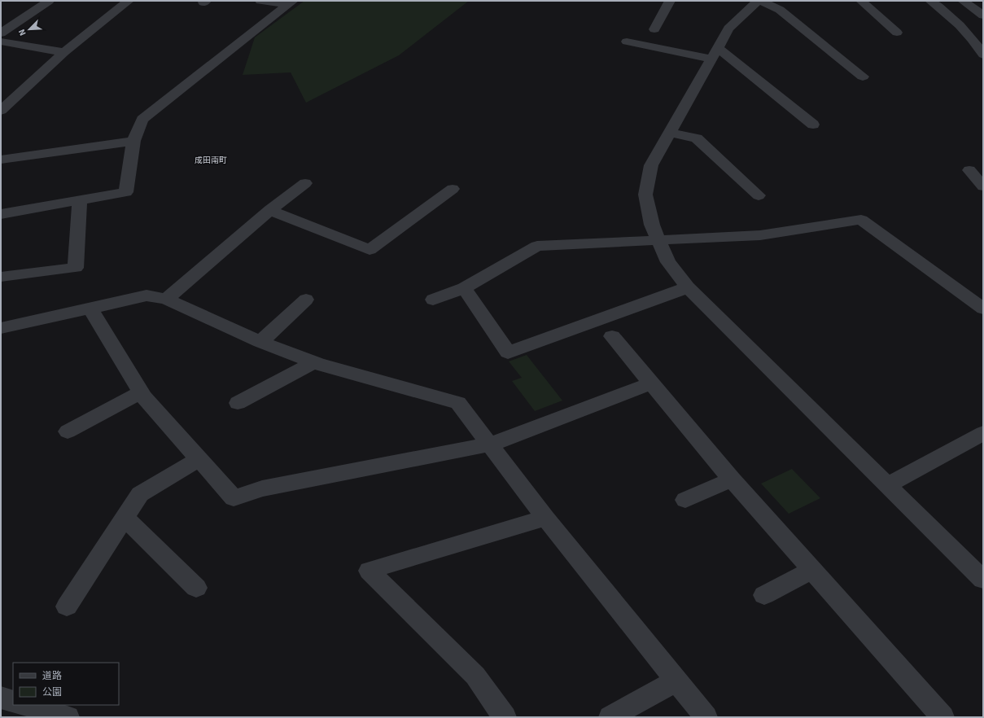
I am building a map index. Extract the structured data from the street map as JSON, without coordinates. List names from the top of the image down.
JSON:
{
  "districts": ["成田南町"],
  "legend": ["道路", "公園"],
  "north": "bottom left"
}
